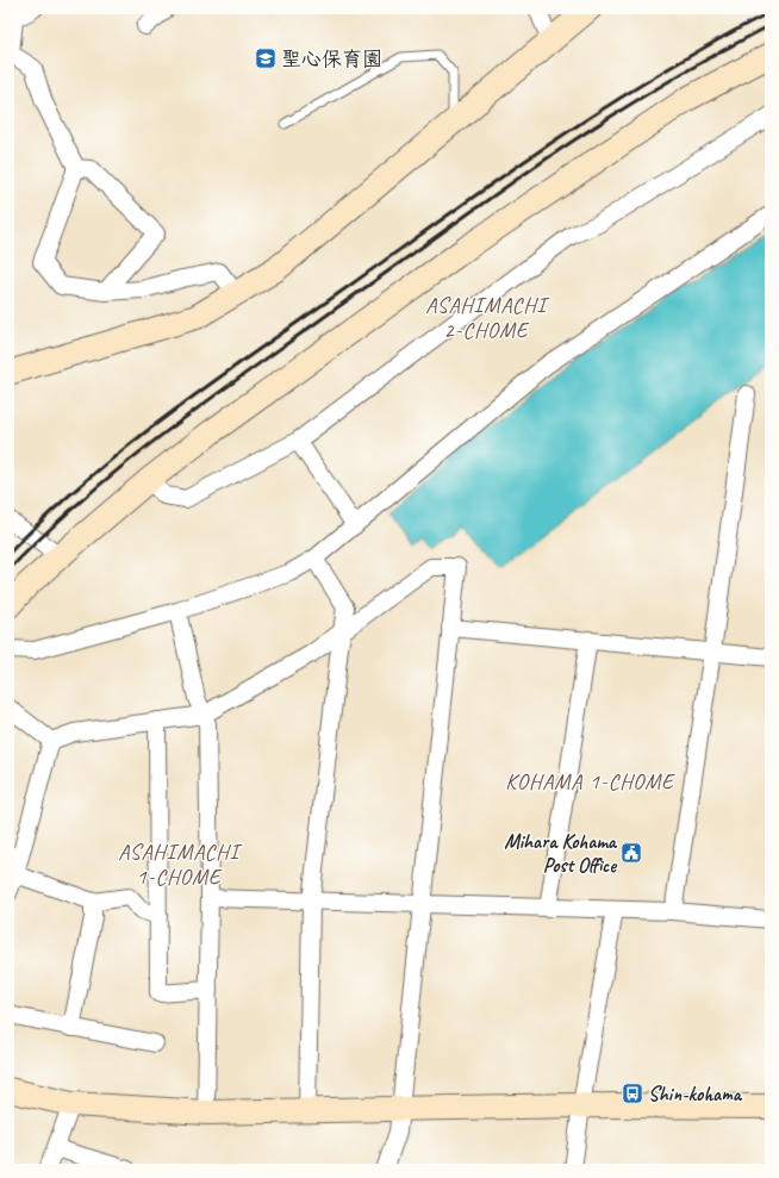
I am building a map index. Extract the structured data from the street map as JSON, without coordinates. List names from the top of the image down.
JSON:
{
  "districts": ["ASAHIMACHI 2-CHOME", "KOHAMA 1-CHOME", "ASAHIMACHI 1-CHOME"],
  "places": {
    "school or university": ["聖心保育園"],
    "public building": ["Mihara Kohama Post Office"],
    "bus stop": ["Shin-kohama"]
  }
}
